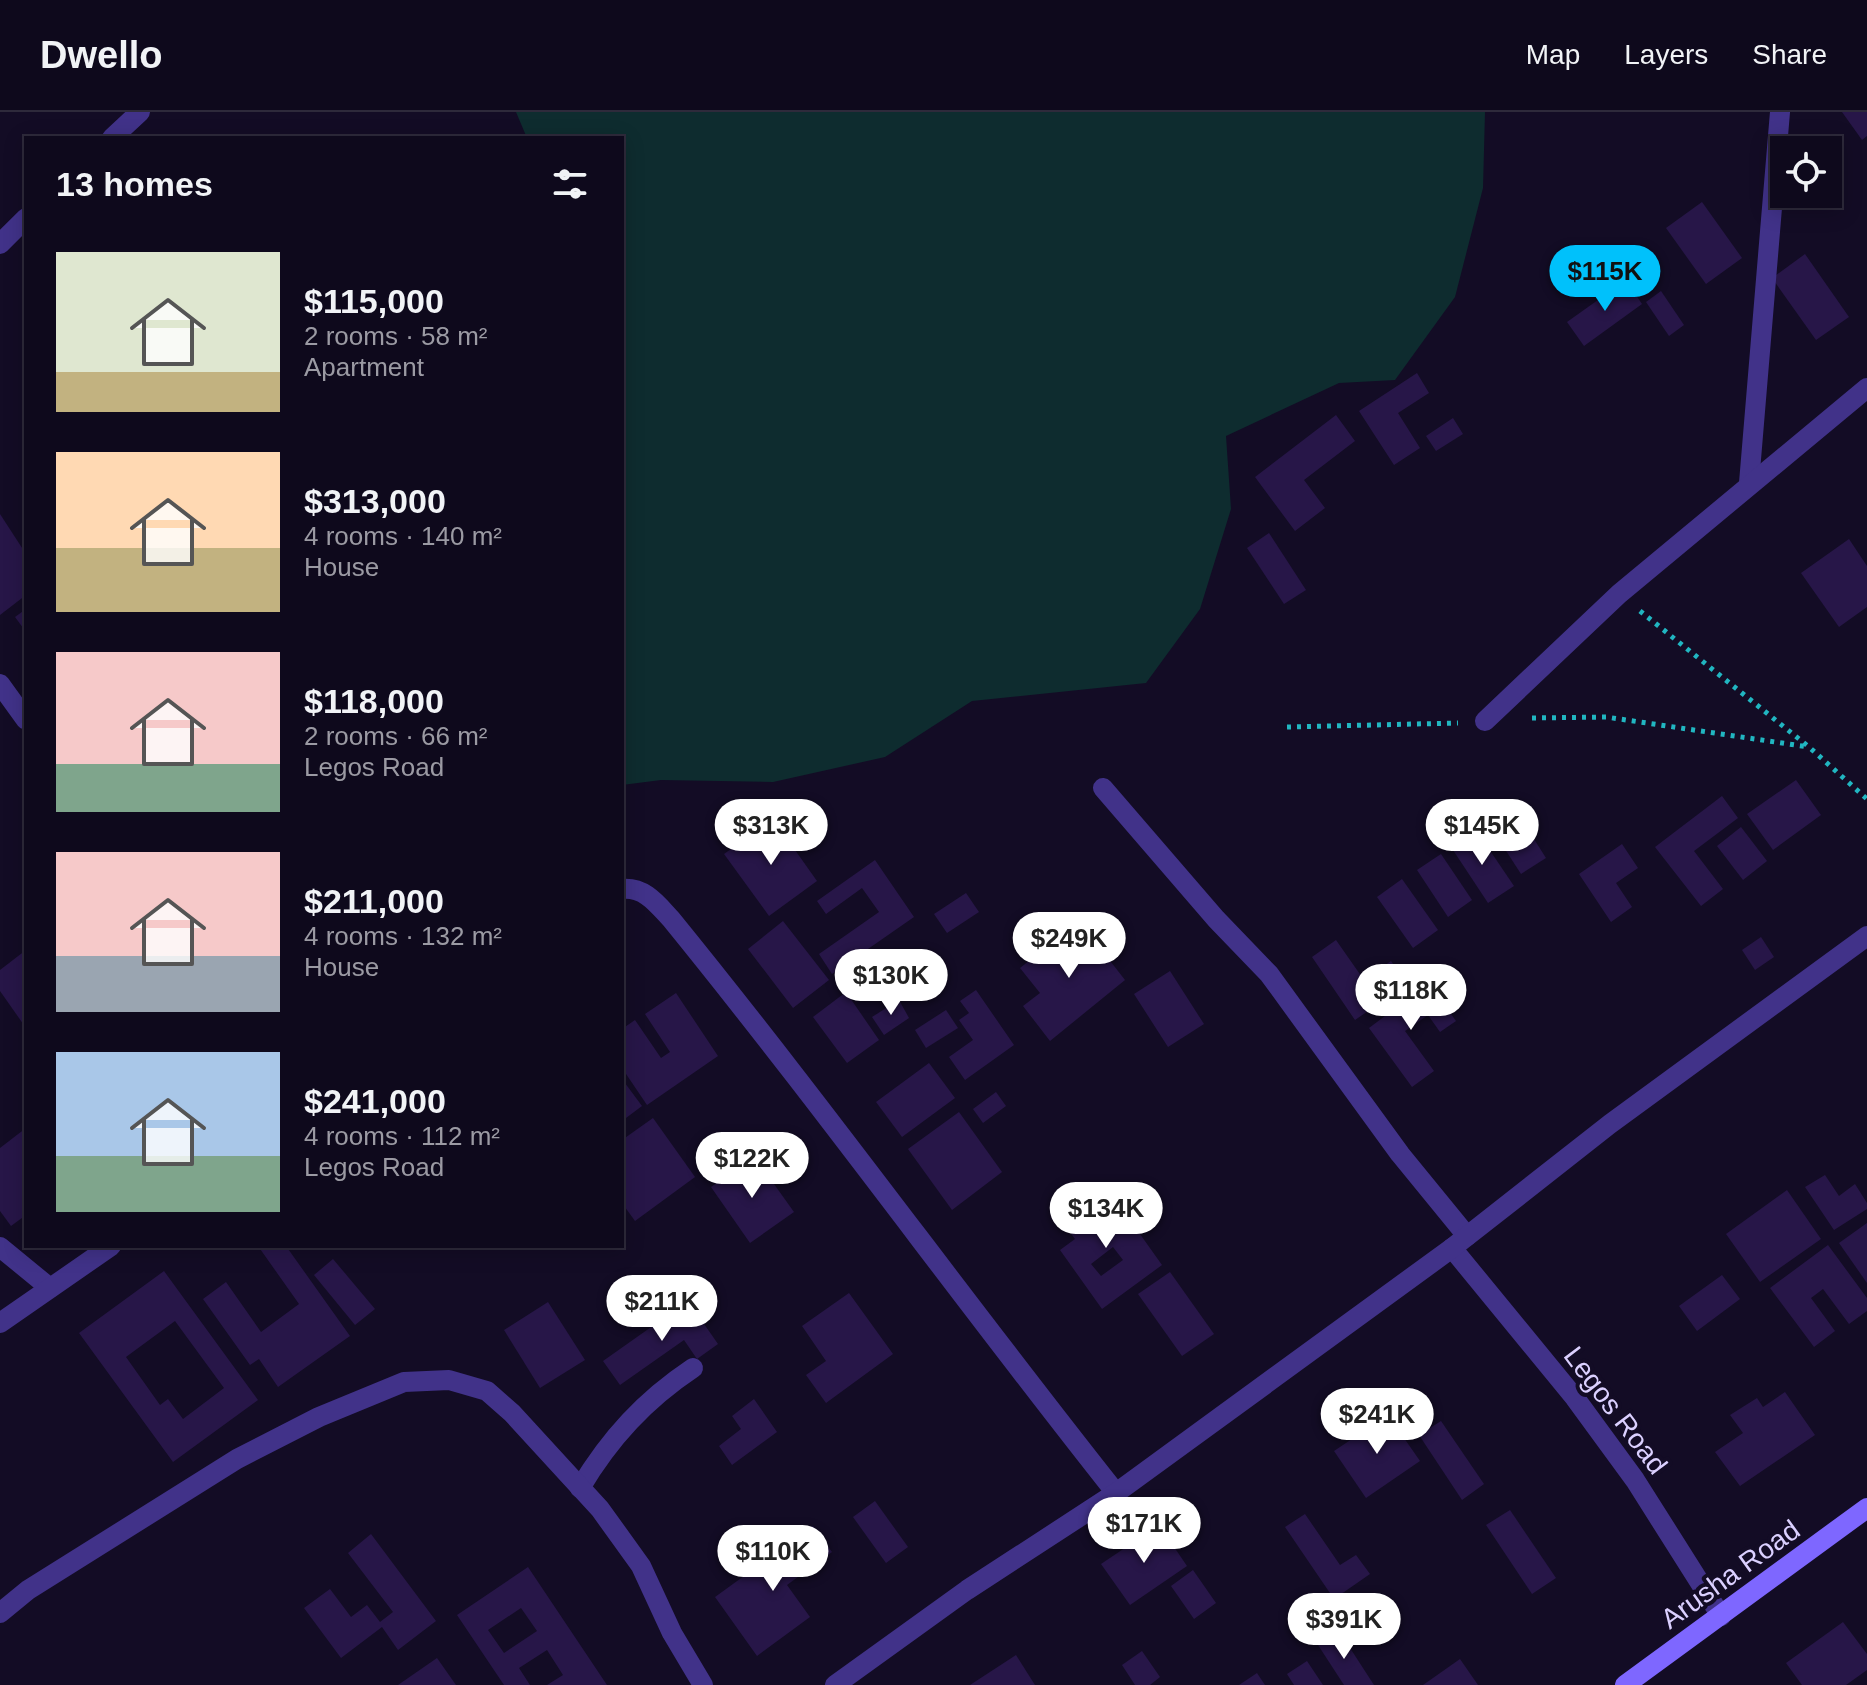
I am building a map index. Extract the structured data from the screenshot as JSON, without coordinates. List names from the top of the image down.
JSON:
{
  "streets": {
    "main road": ["Arusha Road"],
    "street": ["Legos Road"]
  },
  "crossings": [
    ["Legos Road", "Arusha Road"]
  ],
  "page": {
    "header": "Dwello",
    "nav": ["Map", "Layers", "Share"],
    "heading": "13 homes",
    "list": [
      {
        "name": "$115,000",
        "note": "2 rooms · 58 m² · Apartment"
      },
      {
        "name": "$313,000",
        "note": "4 rooms · 140 m² · House"
      },
      {
        "name": "$118,000",
        "note": "2 rooms · 66 m² · Legos Road"
      },
      {
        "name": "$211,000",
        "note": "4 rooms · 132 m² · House"
      },
      {
        "name": "$241,000",
        "note": "4 rooms · 112 m² · Legos Road"
      }
    ],
    "price": [
      "$115K",
      "$313K",
      "$145K",
      "$249K",
      "$130K",
      "$118K",
      "$122K",
      "$134K",
      "$211K",
      "$241K",
      "$171K",
      "$110K",
      "$391K"
    ]
  }
}
